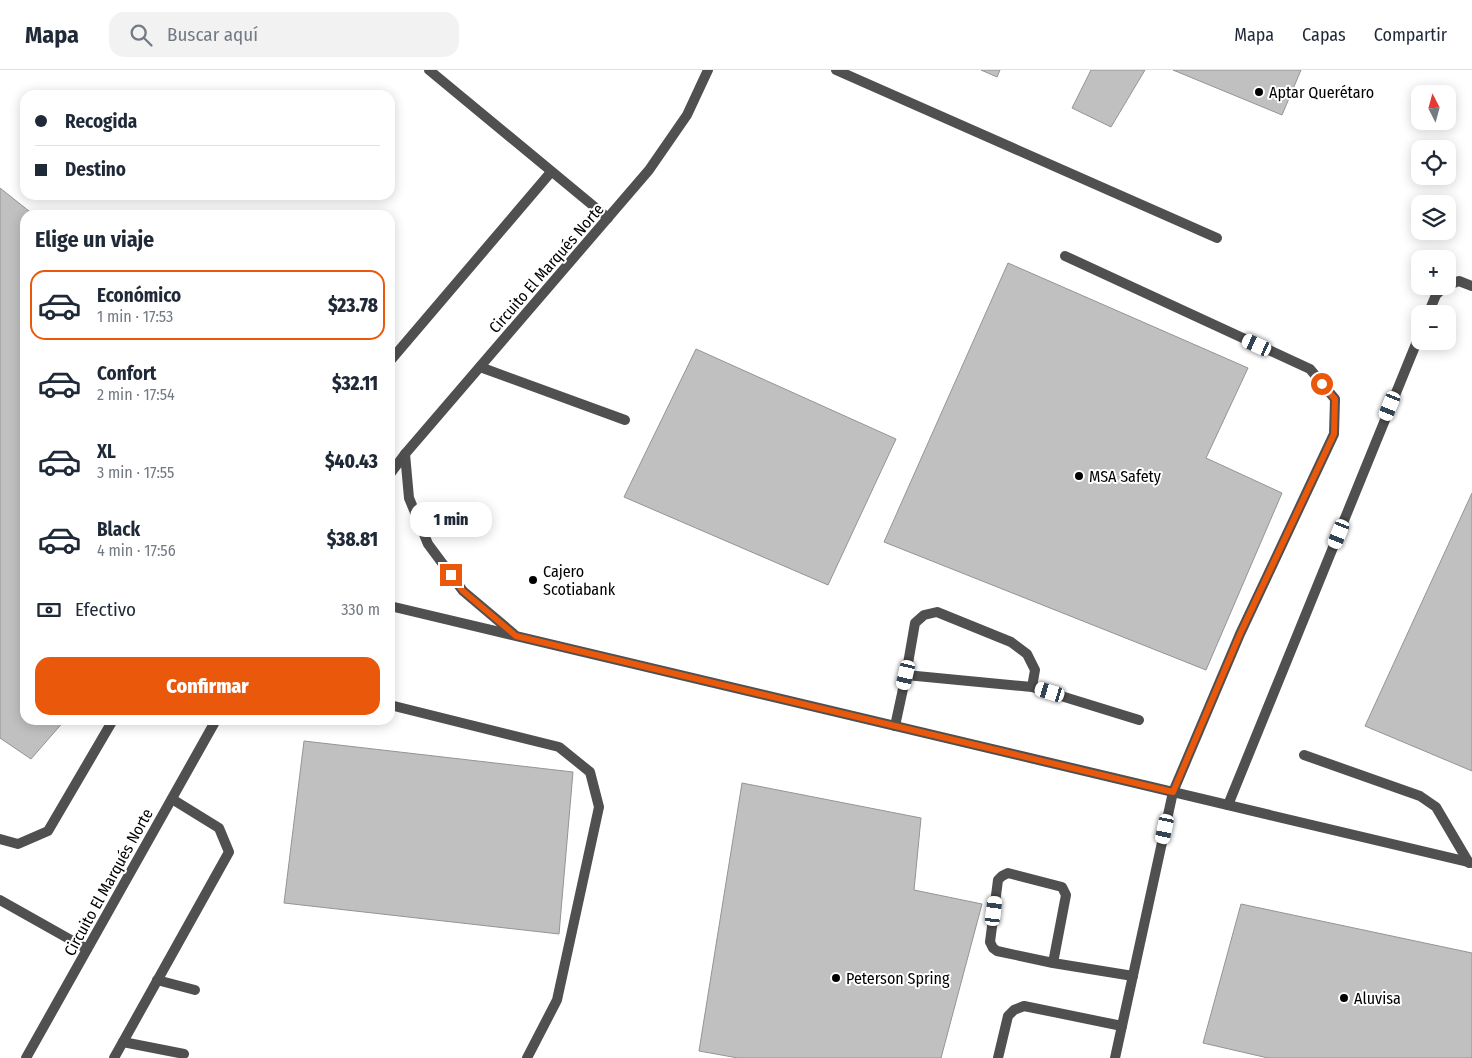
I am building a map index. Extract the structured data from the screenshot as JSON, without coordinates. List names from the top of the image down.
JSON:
{
  "streets": {
    "street": ["Circuito El Marqués Norte"]
  },
  "places": [
    "Aptar Querétaro",
    "MSA Safety",
    "Cajero Scotiabank",
    "Peterson Spring",
    "Aluvisa"
  ],
  "north": "top",
  "page": {
    "header": "Mapa",
    "search": "Buscar aquí",
    "nav": ["Mapa", "Capas", "Compartir"],
    "map_buttons": ["+", "−"],
    "banner": ["Recogida", "Destino"],
    "heading": "Elige un viaje",
    "list": [
      {
        "name": "Económico",
        "note": "1 min · 17:53",
        "value": "$23.78"
      },
      {
        "name": "Confort",
        "note": "2 min · 17:54",
        "value": "$32.11"
      },
      {
        "name": "XL",
        "note": "3 min · 17:55",
        "value": "$40.43"
      },
      {
        "name": "Black",
        "note": "4 min · 17:56",
        "value": "$38.81"
      }
    ],
    "bubble": "1 min",
    "pay": ["Efectivo", "330 m"],
    "buttons": "Confirmar"
  }
}
